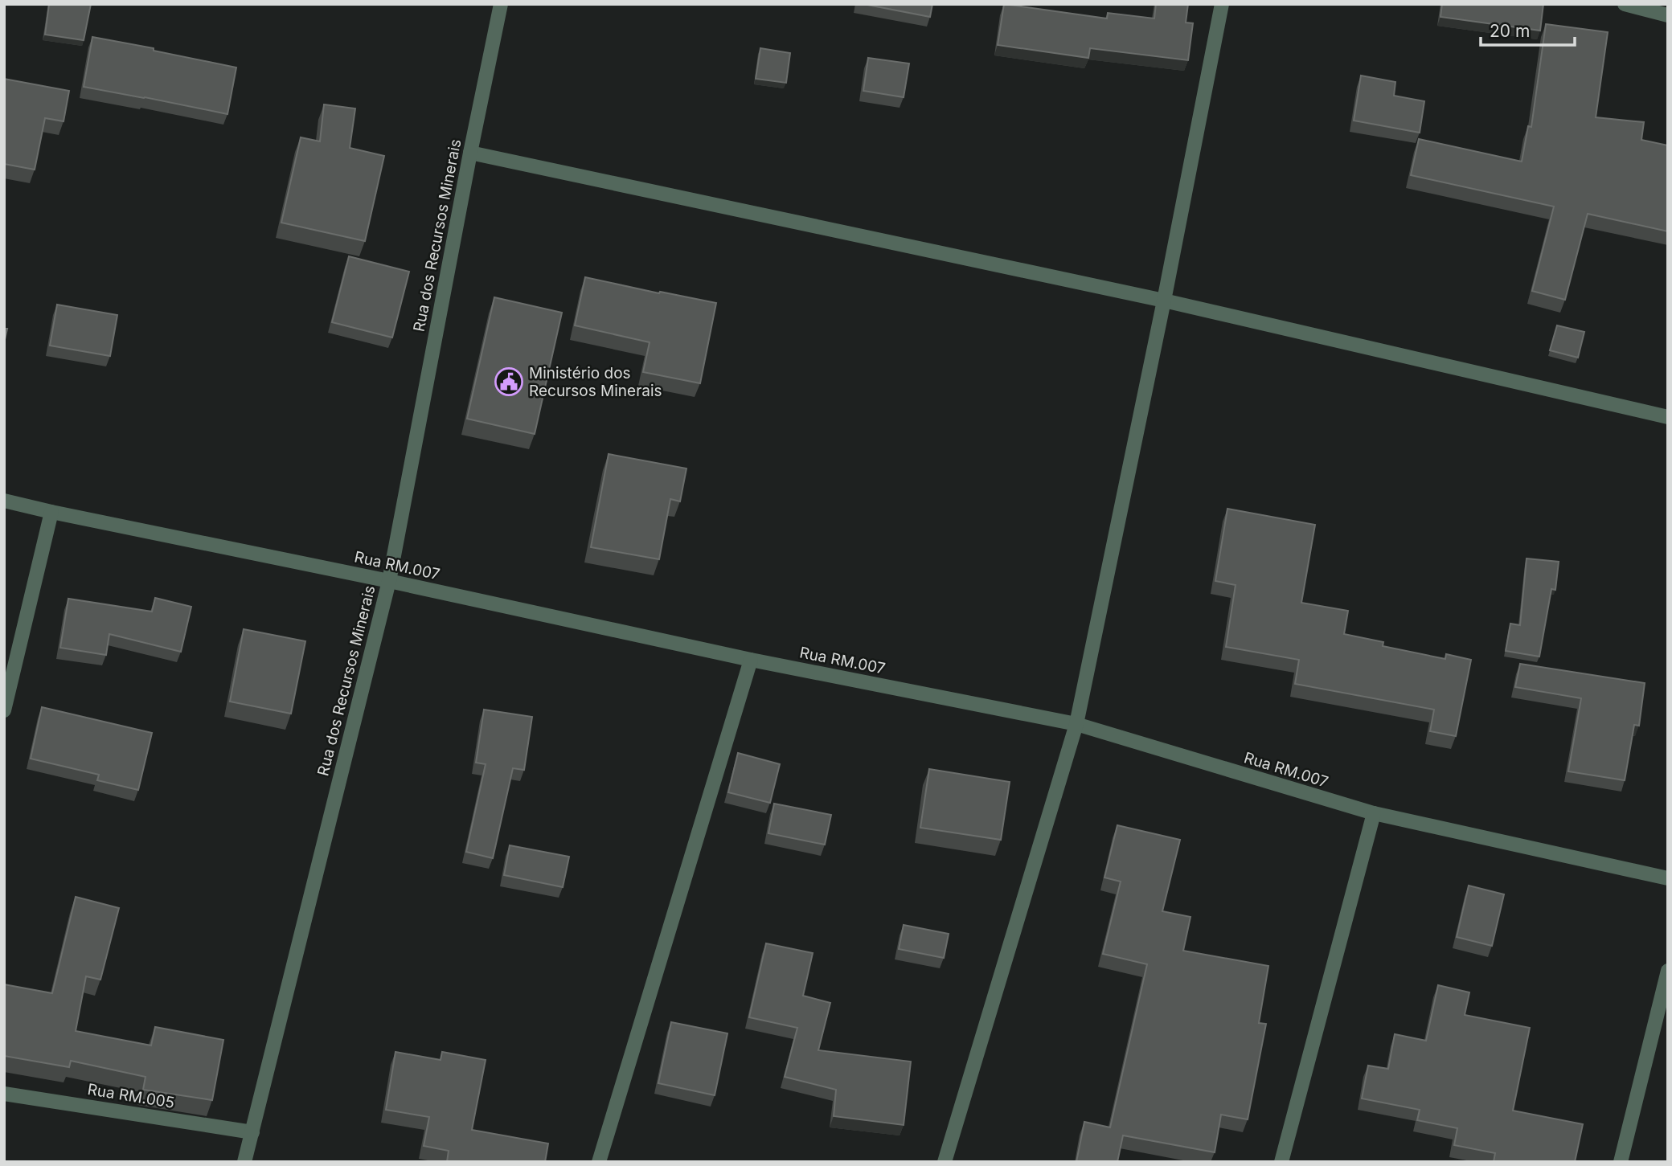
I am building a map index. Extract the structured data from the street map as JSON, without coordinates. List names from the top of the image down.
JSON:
{
  "streets": {
    "street": ["Rua dos Recursos Minerais", "Rua RM.007", "Rua RM.005"]
  },
  "crossings": [
    ["Rua dos Recursos Minerais", "Rua RM.007"],
    ["Rua dos Recursos Minerais", "Rua RM.005"]
  ],
  "places": {
    "public building": ["Ministério dos Recursos Minerais"]
  },
  "scale_bar": "20 m"
}
